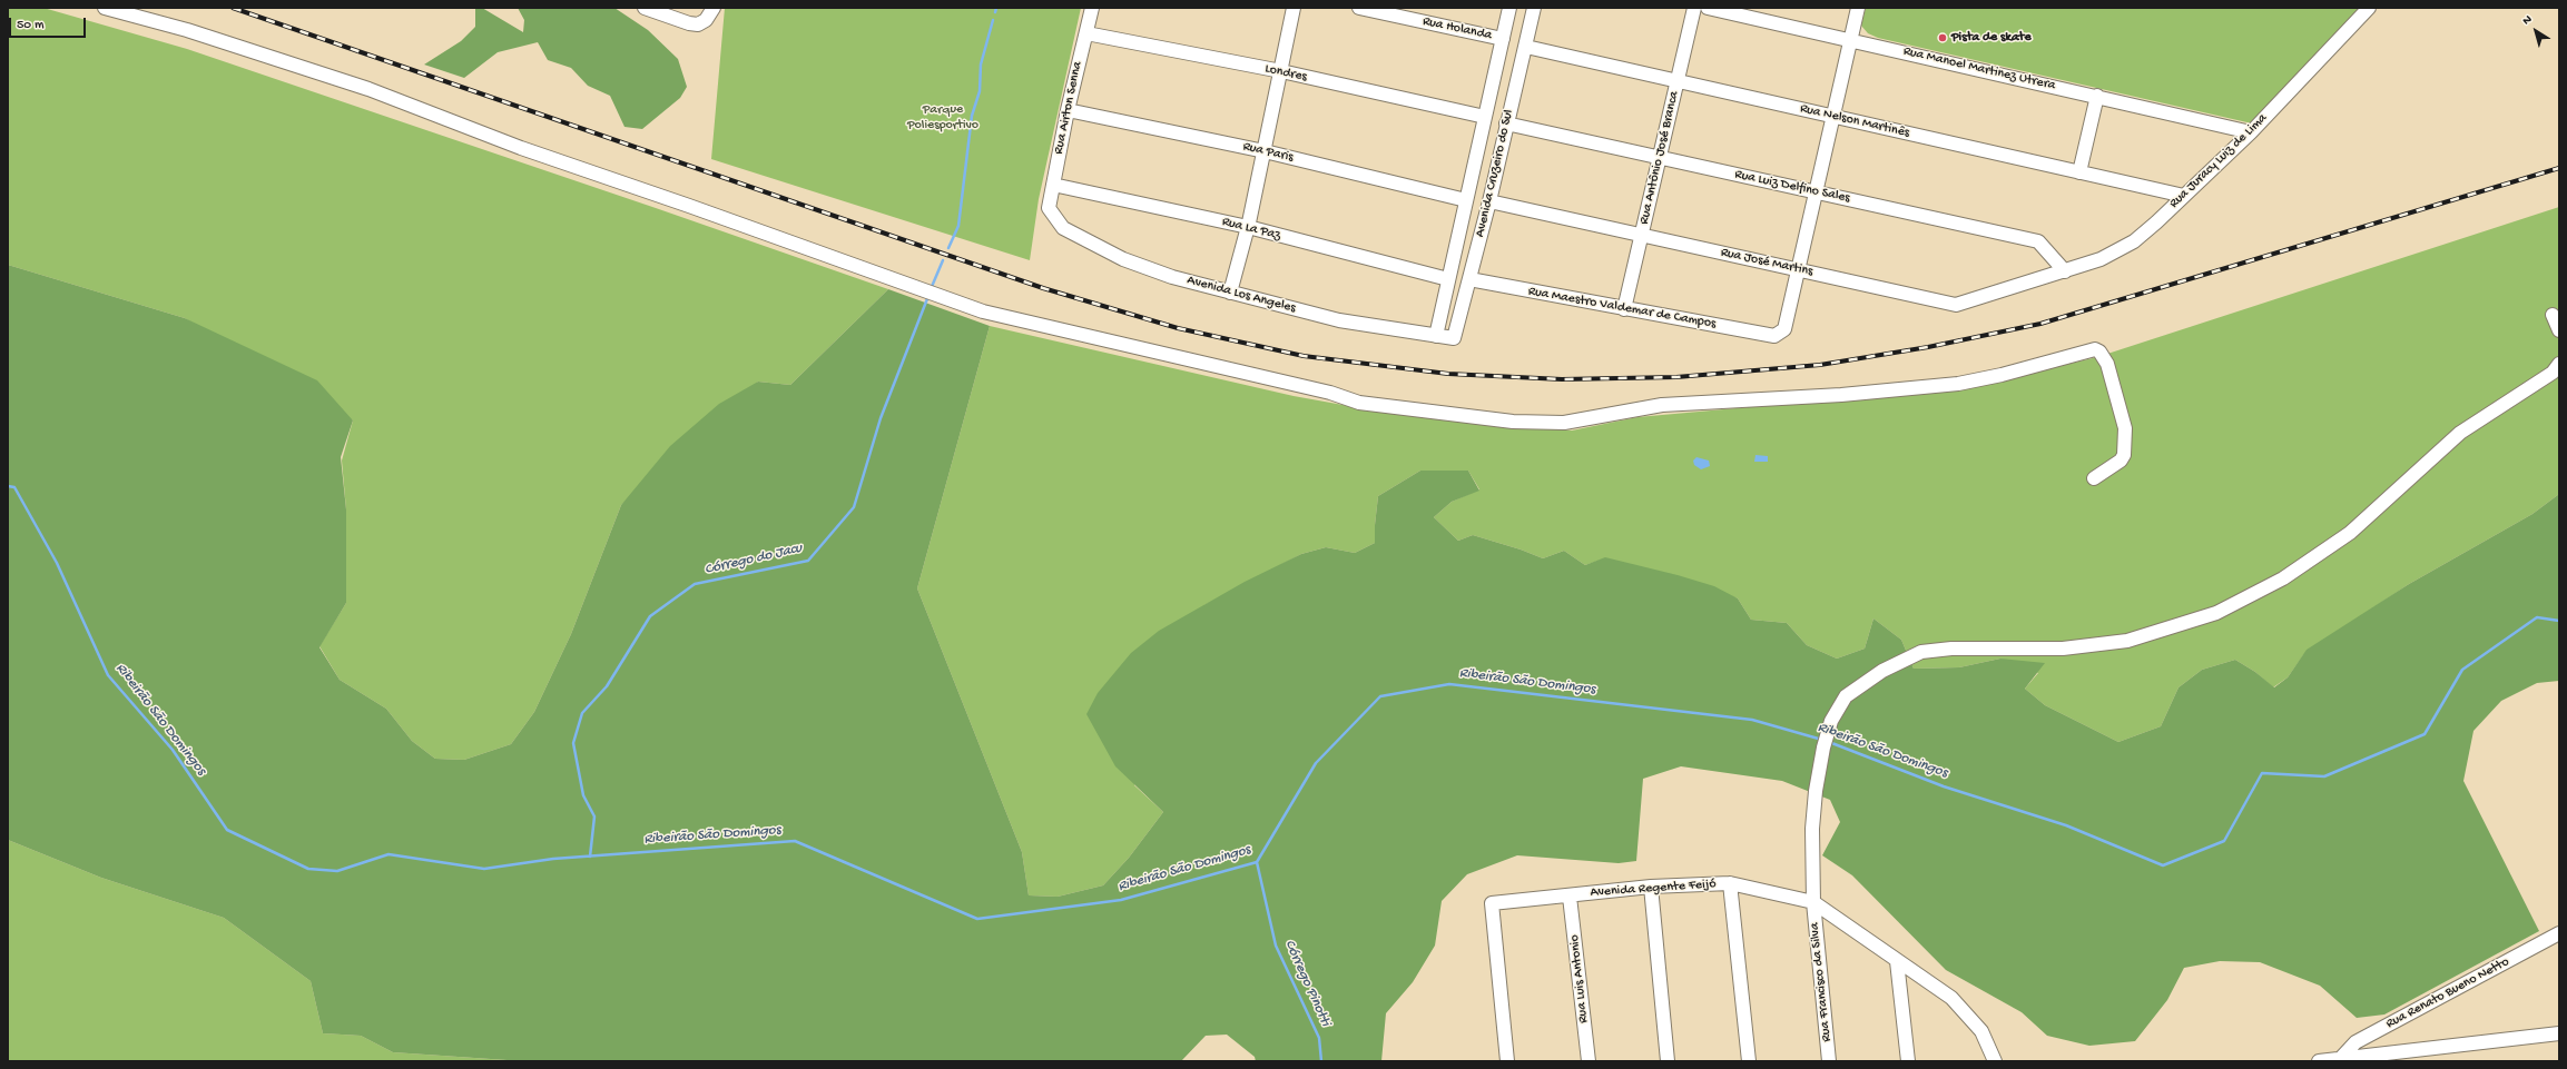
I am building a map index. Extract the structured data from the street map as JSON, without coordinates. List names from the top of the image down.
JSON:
{
  "streets": {
    "street": [
      "Rua Holanda",
      "Rua Manoel Martinez Utrera",
      "Londres",
      "Rua Airton Senna",
      "Rua Nelson Martinês",
      "Rua Paris",
      "Rua Antônio José Branca",
      "Rua Juracy Luiz de Lima",
      "Avenida Cruzeiro do Sul",
      "Rua Luiz Delfino Sales",
      "Rua La Paz",
      "Rua José Martins",
      "Avenida Los Angeles",
      "Rua Maestro Valdemar de Campos",
      "Avenida Regente Feijó",
      "Rua Luis Antonio",
      "Rua Francisco da Silva",
      "Rua Renato Bueno Netto"
    ]
  },
  "crossings": [
    ["Rua Holanda", "Avenida Cruzeiro do Sul"],
    ["Rua Manoel Martinez Utrera", "Rua Juracy Luiz de Lima"],
    ["Londres", "Rua Airton Senna"],
    ["Londres", "Avenida Cruzeiro do Sul"],
    ["Rua Airton Senna", "Rua Paris"],
    ["Rua Airton Senna", "Rua La Paz"],
    ["Rua Airton Senna", "Avenida Los Angeles"],
    ["Rua Nelson Martinês", "Rua Antônio José Branca"],
    ["Rua Nelson Martinês", "Rua Juracy Luiz de Lima"],
    ["Rua Nelson Martinês", "Avenida Cruzeiro do Sul"],
    ["Rua Paris", "Avenida Cruzeiro do Sul"],
    ["Rua Antônio José Branca", "Rua Luiz Delfino Sales"],
    ["Rua Antônio José Branca", "Rua José Martins"],
    ["Rua Antônio José Branca", "Rua Maestro Valdemar de Campos"],
    ["Rua Juracy Luiz de Lima", "Rua Luiz Delfino Sales"],
    ["Rua Juracy Luiz de Lima", "Rua José Martins"],
    ["Avenida Cruzeiro do Sul", "Rua Luiz Delfino Sales"],
    ["Avenida Cruzeiro do Sul", "Rua La Paz"],
    ["Avenida Cruzeiro do Sul", "Rua José Martins"],
    ["Avenida Cruzeiro do Sul", "Avenida Los Angeles"],
    ["Avenida Cruzeiro do Sul", "Rua Maestro Valdemar de Campos"],
    ["Rua José Martins", "Rua Maestro Valdemar de Campos"],
    ["Avenida Regente Feijó", "Rua Luis Antonio"],
    ["Avenida Regente Feijó", "Rua Francisco da Silva"]
  ],
  "water": ["Córrego do Jacu", "Ribeirão São Domingos", "Córrego Pinotti"],
  "parks": ["Parque Poliesportivo"],
  "places": ["Pista de skate"],
  "scale_bar": "50 m",
  "north": "top left"
}
